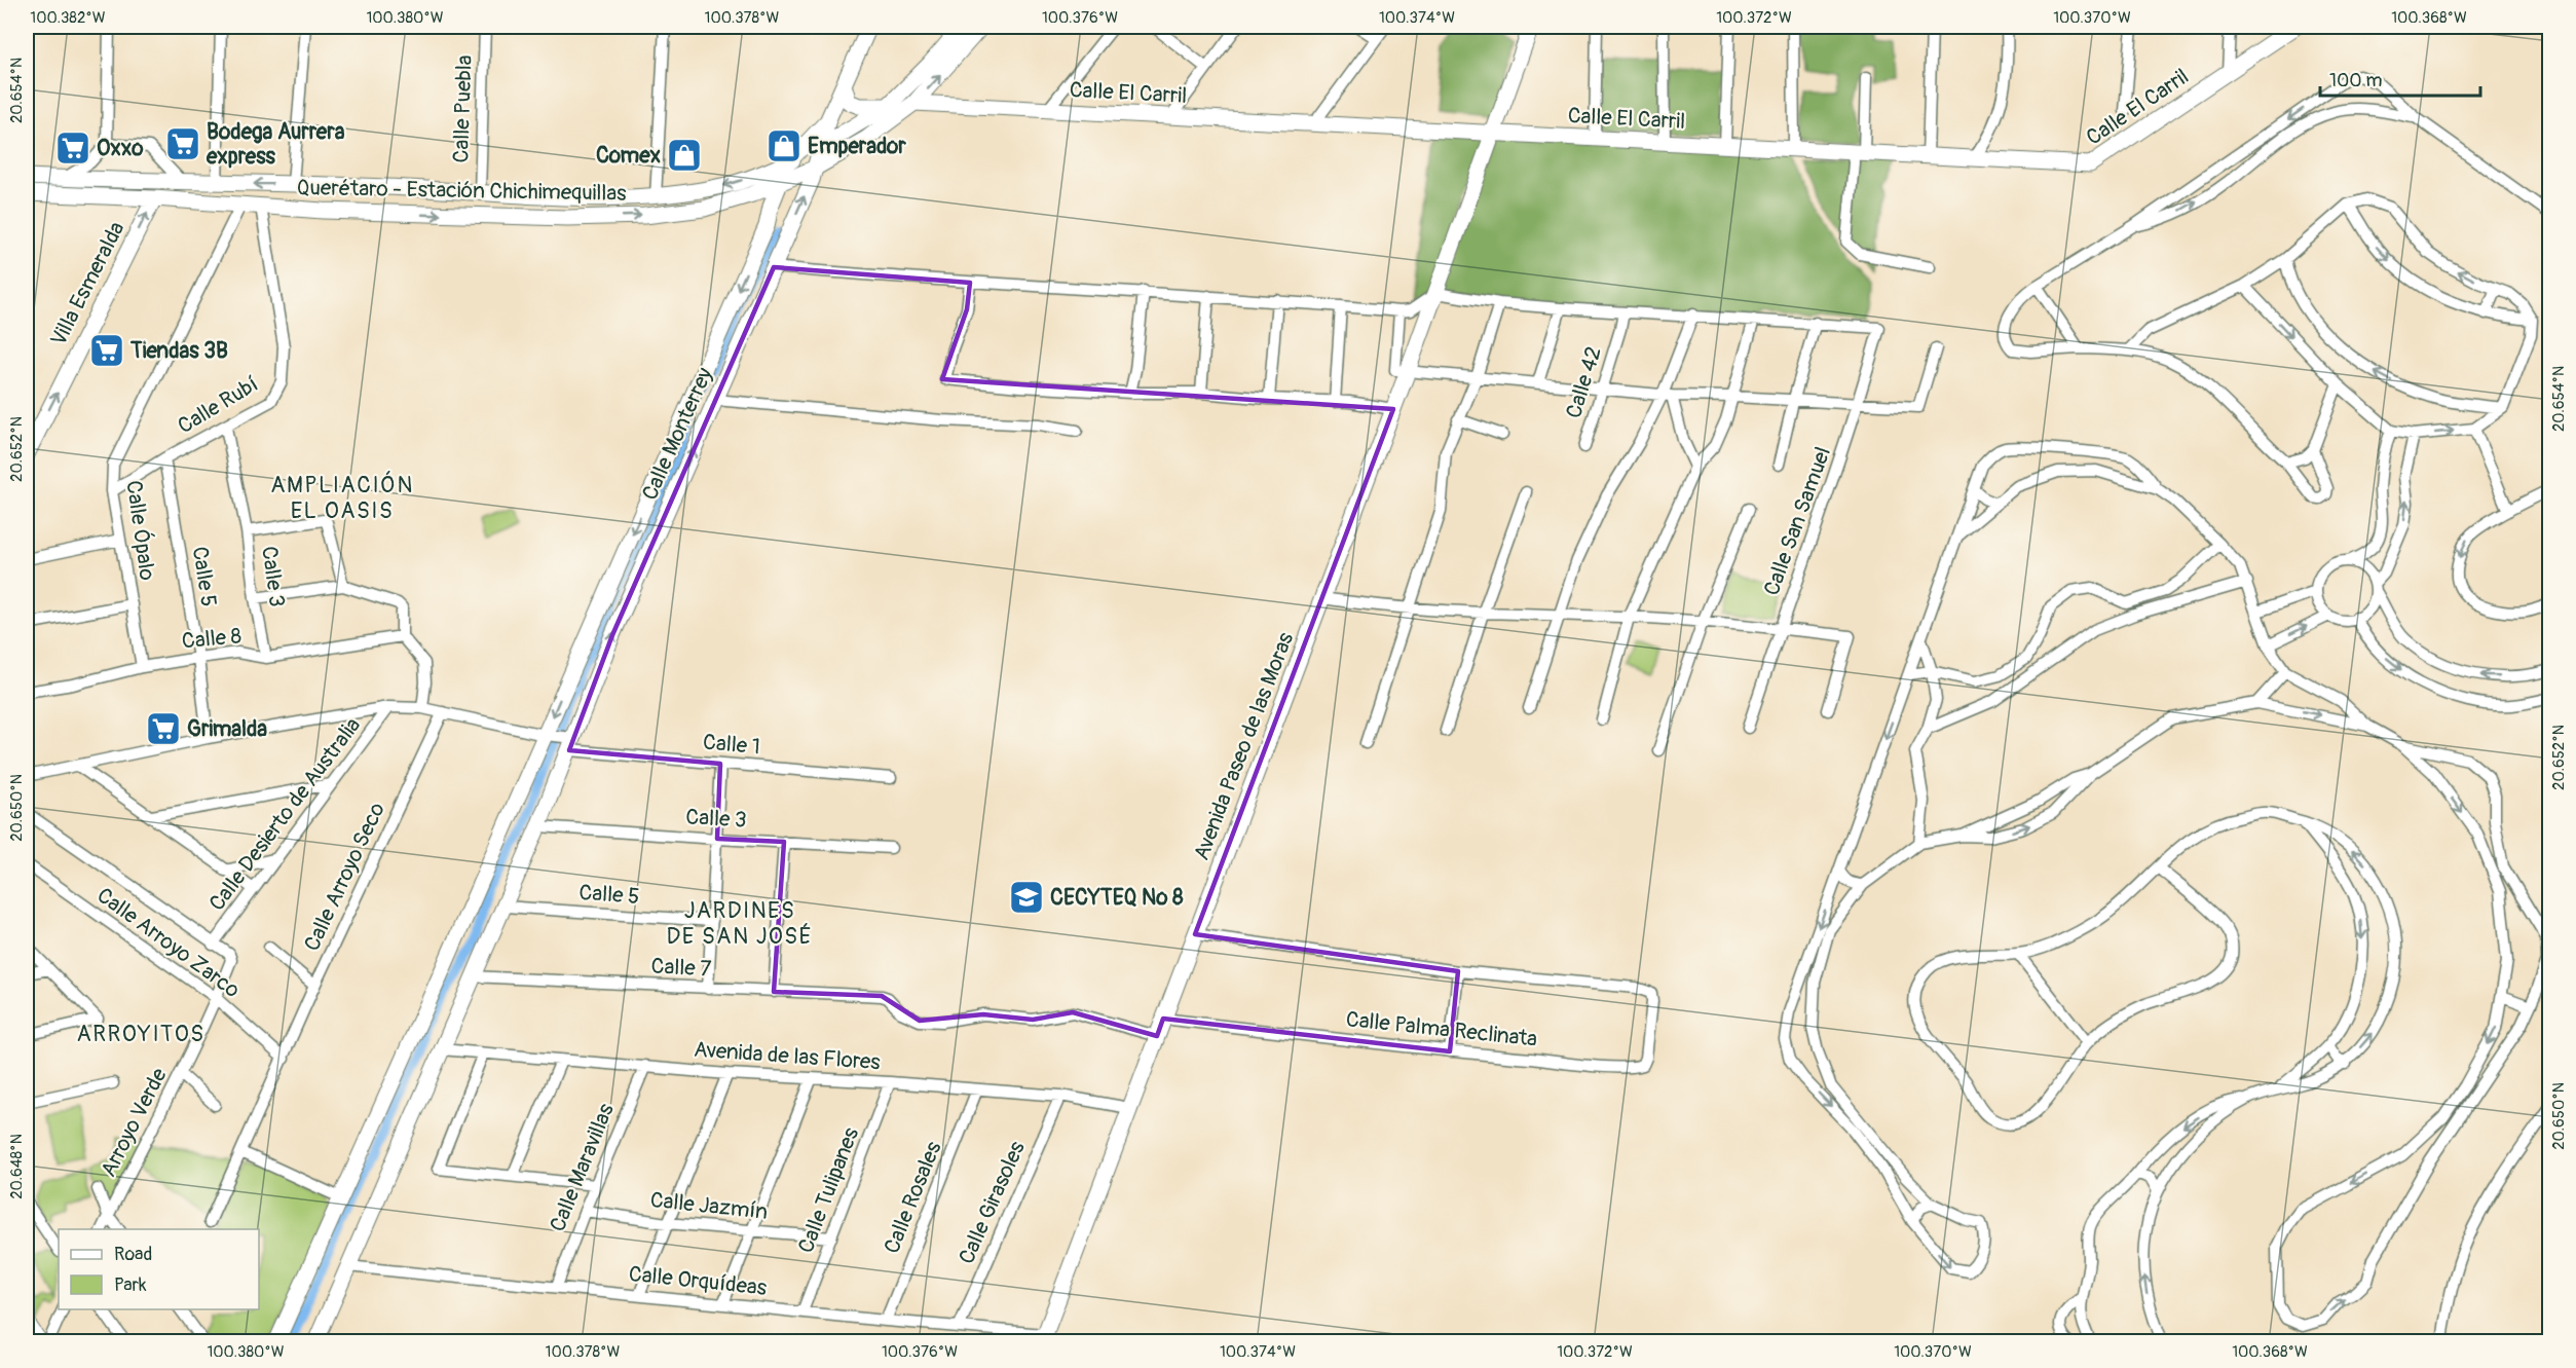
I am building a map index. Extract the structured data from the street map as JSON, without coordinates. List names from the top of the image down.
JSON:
{
  "streets": {
    "main road": [
      "Calle El Carril",
      "Querétaro - Estación Chichimequillas",
      "Villa Esmeralda",
      "Calle Monterrey",
      "Avenida Paseo de las Moras"
    ],
    "street": [
      "Calle Puebla",
      "Calle 42",
      "Calle Rubí",
      "Calle San Samuel",
      "Calle Ópalo",
      "Calle 5",
      "Calle 3",
      "Calle 8",
      "Calle 1",
      "Calle Desierto de Australia",
      "Calle Arroyo Seco",
      "Calle Arroyo Zarco",
      "Calle 7",
      "Calle Palma Reclinata",
      "Avenida de las Flores",
      "Arroyo Verde",
      "Calle Maravillas",
      "Calle Tulipanes",
      "Calle Rosales",
      "Calle Girasoles",
      "Calle Jazmín",
      "Calle Orquídeas"
    ]
  },
  "crossings": [
    ["Calle El Carril", "Querétaro - Estación Chichimequillas"],
    ["Calle El Carril", "Avenida Paseo de las Moras"],
    ["Calle Puebla", "Querétaro - Estación Chichimequillas"],
    ["Querétaro - Estación Chichimequillas", "Villa Esmeralda"],
    ["Querétaro - Estación Chichimequillas", "Calle Rubí"],
    ["Querétaro - Estación Chichimequillas", "Calle Monterrey"],
    ["Querétaro - Estación Chichimequillas", "Calle Ópalo"],
    ["Calle Rubí", "Calle Ópalo"],
    ["Calle Rubí", "Calle 5"],
    ["Calle Rubí", "Calle 3"],
    ["Calle Monterrey", "Calle 5"],
    ["Calle Monterrey", "Calle 3"],
    ["Calle Monterrey", "Calle 1"],
    ["Calle Monterrey", "Calle 7"],
    ["Calle Monterrey", "Avenida de las Flores"],
    ["Calle Monterrey", "Calle Orquídeas"],
    ["Calle Ópalo", "Calle 8"],
    ["Calle 5", "Calle 8"],
    ["Calle 5", "Calle 1"],
    ["Calle 3", "Calle 8"],
    ["Calle 1", "Calle Desierto de Australia"],
    ["Calle 1", "Calle Arroyo Seco"],
    ["Avenida Paseo de las Moras", "Calle 7"],
    ["Avenida Paseo de las Moras", "Calle Palma Reclinata"],
    ["Avenida Paseo de las Moras", "Avenida de las Flores"],
    ["Avenida Paseo de las Moras", "Calle Orquídeas"],
    ["Calle Desierto de Australia", "Arroyo Verde"],
    ["Calle Arroyo Seco", "Calle Arroyo Zarco"],
    ["Calle Arroyo Zarco", "Arroyo Verde"],
    ["Avenida de las Flores", "Calle Maravillas"],
    ["Avenida de las Flores", "Calle Tulipanes"],
    ["Avenida de las Flores", "Calle Rosales"],
    ["Avenida de las Flores", "Calle Girasoles"],
    ["Calle Maravillas", "Calle Jazmín"],
    ["Calle Maravillas", "Calle Orquídeas"],
    ["Calle Tulipanes", "Calle Jazmín"],
    ["Calle Tulipanes", "Calle Orquídeas"],
    ["Calle Rosales", "Calle Orquídeas"],
    ["Calle Girasoles", "Calle Orquídeas"]
  ],
  "one_way": ["Villa Esmeralda"],
  "districts": ["AMPLIACIÓN EL OASIS", "JARDINES DE SAN JOSÉ", "ARROYITOS"],
  "places": {
    "supermarket": [
      "Bodega Aurrera express",
      "Oxxo",
      "Tiendas 3B",
      "Grimalda"
    ],
    "shop": ["Emperador", "Comex"],
    "school or university": ["CECYTEQ No 8"]
  },
  "legend": ["Road", "Park"],
  "scale_bar": "100 m",
  "coordinates": [
    "100.382°W",
    "100.380°W",
    "100.378°W",
    "100.376°W",
    "100.374°W",
    "100.372°W",
    "100.370°W",
    "100.368°W",
    "20.654°N",
    "20.652°N",
    "20.650°N",
    "20.648°N"
  ]
}
